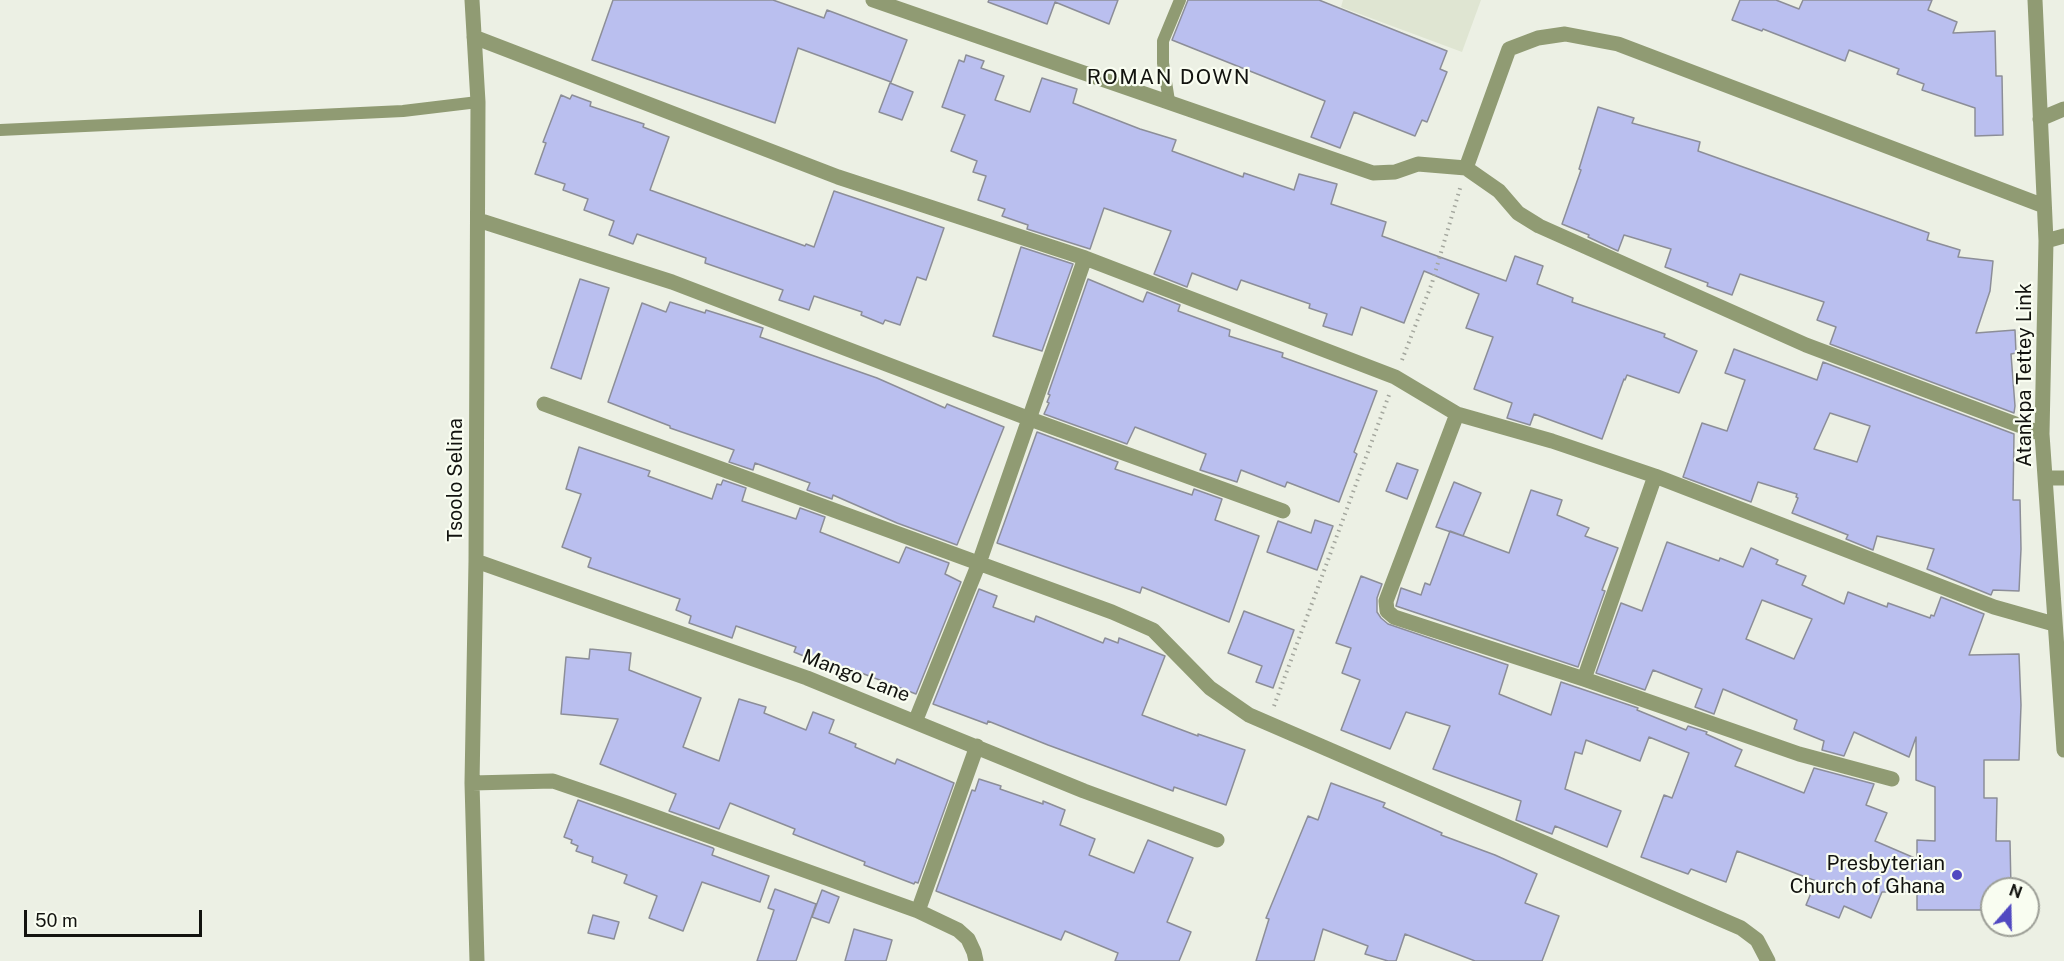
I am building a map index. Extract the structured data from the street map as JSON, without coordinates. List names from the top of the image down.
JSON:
{
  "streets": {
    "street": ["Atankpa Tettey Link", "Tsoolo Selina", "Mango Lane"]
  },
  "crossings": [
    ["Tsoolo Selina", "Mango Lane"]
  ],
  "districts": ["ROMAN DOWN"],
  "places": ["Presbyterian Church of Ghana"],
  "scale_bar": "50 m",
  "north": "top"
}
